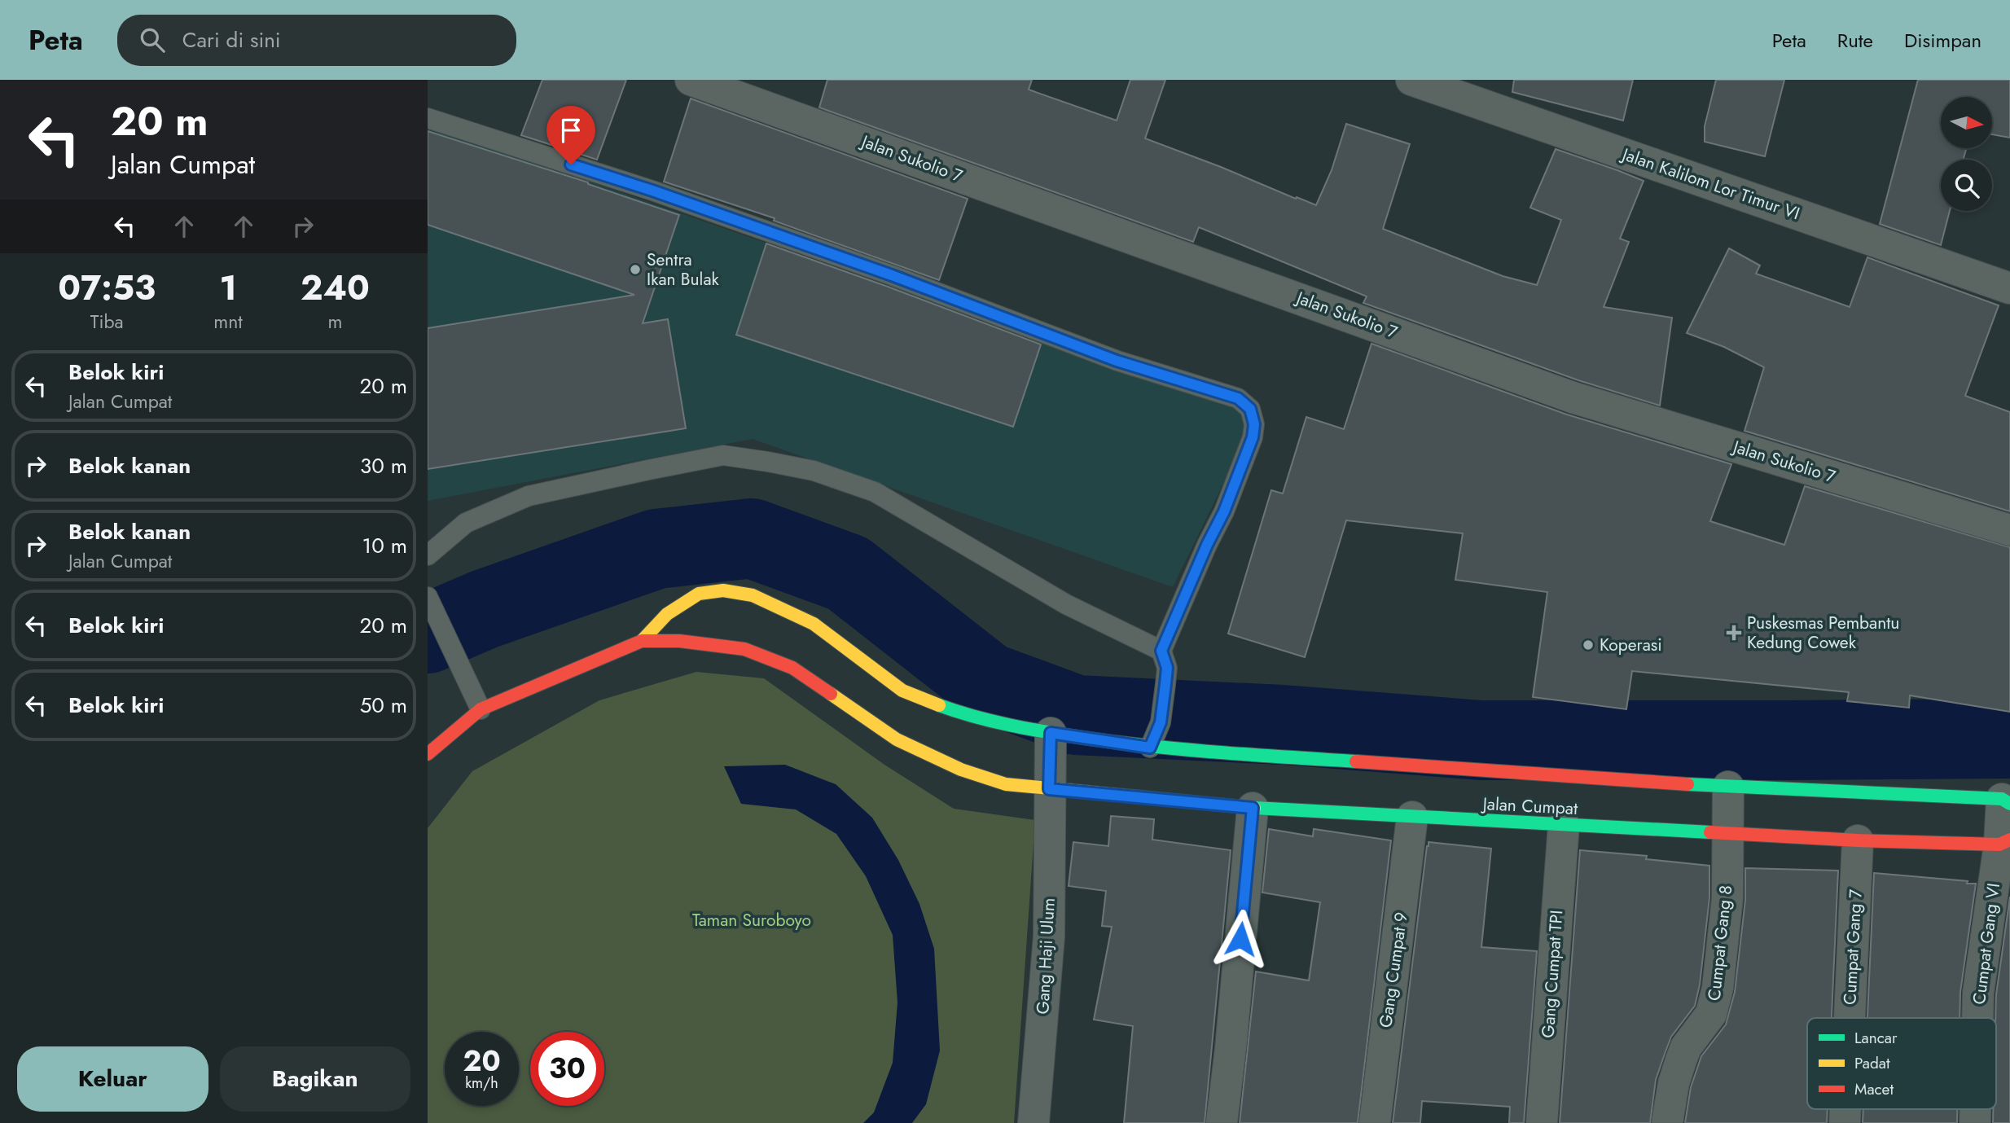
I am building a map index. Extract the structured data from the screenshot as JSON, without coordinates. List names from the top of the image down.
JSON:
{
  "streets": {
    "main road": ["Jalan Cumpat"],
    "street": [
      "Jalan Sukolio 7",
      "Jalan Kalilom Lor Timur VI",
      "Cumpat Gang 8",
      "Cumpat Gang VI",
      "Cumpat Gang 7",
      "Gang Haji Ulum",
      "Gang Cumpat 9",
      "Gang Cumpat TPI"
    ]
  },
  "crossings": [
    ["Jalan Cumpat", "Cumpat Gang 8"],
    ["Jalan Cumpat", "Cumpat Gang VI"],
    ["Jalan Cumpat", "Cumpat Gang 7"],
    ["Jalan Cumpat", "Gang Haji Ulum"],
    ["Jalan Cumpat", "Gang Cumpat 9"],
    ["Jalan Cumpat", "Gang Cumpat TPI"]
  ],
  "parks": ["Taman Suroboyo"],
  "places": {
    "other": ["Sentra Ikan Bulak", "Koperasi"],
    "health": ["Puskesmas Pembantu Kedung Cowek"]
  },
  "legend": ["Lancar", "Padat", "Macet"],
  "north": "right",
  "page": {
    "header": "Peta",
    "search": "Cari di sini",
    "nav": ["Peta", "Rute", "Disimpan"],
    "turn": ["20 m", "Jalan Cumpat"],
    "eta": [
      "07:53",
      "Tiba",
      "1",
      "mnt",
      "240",
      "m"
    ],
    "list": [
      {
        "name": "Belok kiri",
        "note": "Jalan Cumpat",
        "value": "20 m"
      },
      {
        "name": "Belok kanan",
        "value": "30 m"
      },
      {
        "name": "Belok kanan",
        "note": "Jalan Cumpat",
        "value": "10 m"
      },
      {
        "name": "Belok kiri",
        "value": "20 m"
      },
      {
        "name": "Belok kiri",
        "value": "50 m"
      }
    ],
    "speed": "20 km/h",
    "limit": "30",
    "buttons": ["Keluar", "Bagikan"]
  }
}
